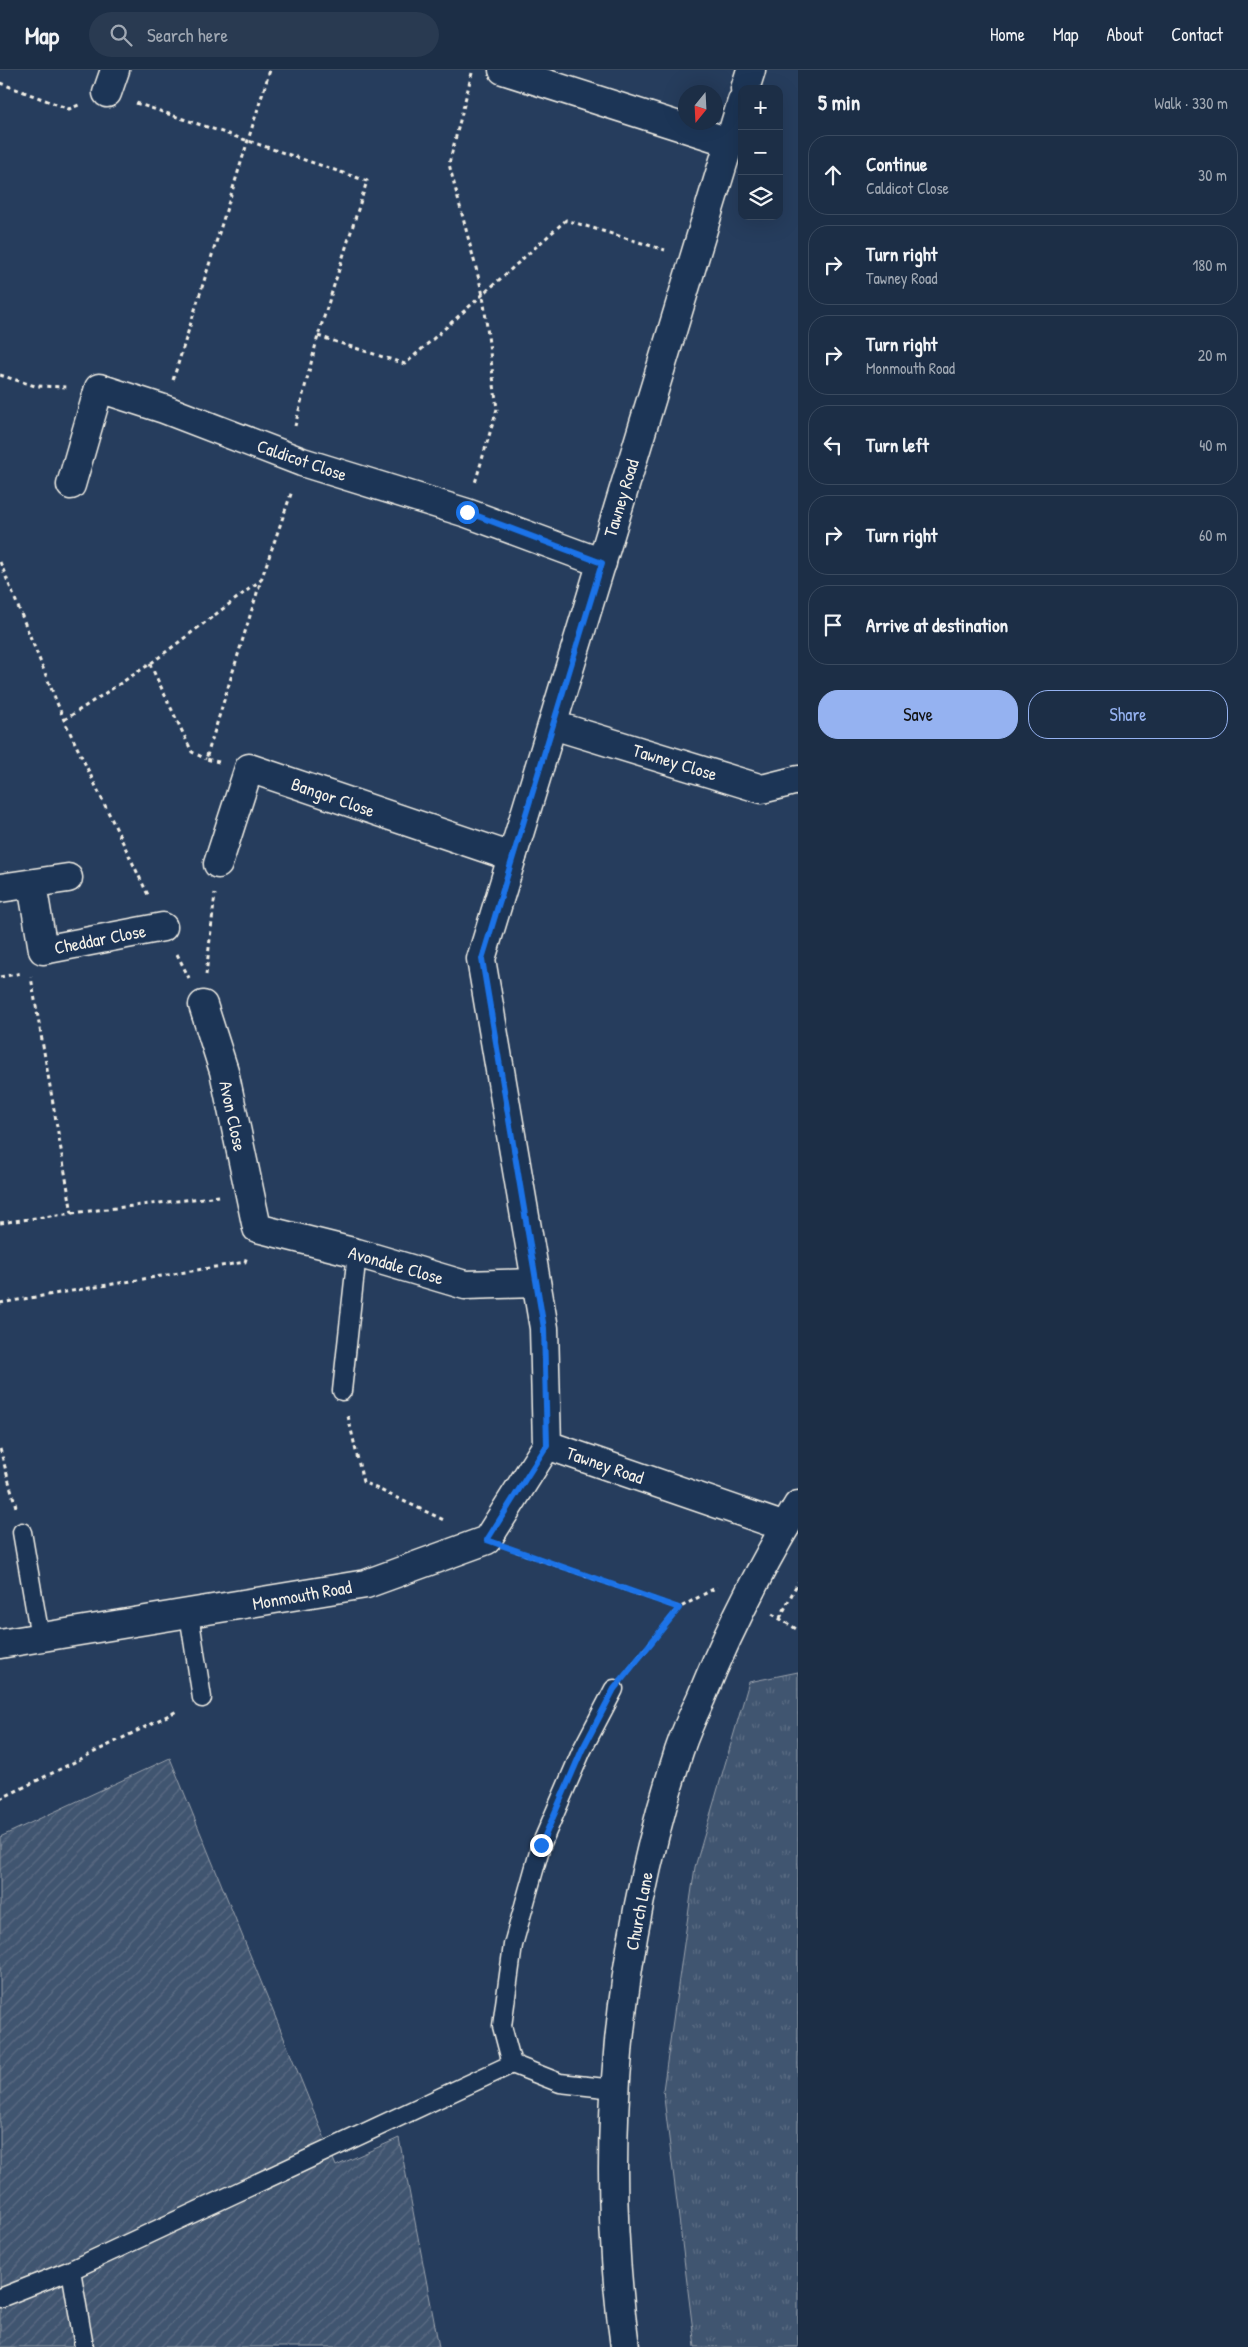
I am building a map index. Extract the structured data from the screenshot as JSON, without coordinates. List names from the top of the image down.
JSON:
{
  "streets": {
    "street": [
      "Caldicot Close",
      "Tawney Road",
      "Tawney Close",
      "Bangor Close",
      "Cheddar Close",
      "Avon Close",
      "Avondale Close",
      "Monmouth Road",
      "Church Lane"
    ]
  },
  "crossings": [
    ["Caldicot Close", "Tawney Road"],
    ["Tawney Road", "Tawney Close"],
    ["Tawney Road", "Bangor Close"],
    ["Tawney Road", "Avondale Close"],
    ["Tawney Road", "Church Lane"],
    ["Avon Close", "Avondale Close"]
  ],
  "north": "bottom",
  "page": {
    "header": "Map",
    "search": "Search here",
    "nav": [
      "Home",
      "Map",
      "About",
      "Contact"
    ],
    "heading": ["5 min", "Walk · 330 m"],
    "map_buttons": ["+", "−"],
    "list": [
      ["Continue", "Caldicot Close", "30 m"],
      ["Turn right", "Tawney Road", "180 m"],
      ["Turn right", "Monmouth Road", "20 m"],
      ["Turn left", "40 m"],
      ["Turn right", "60 m"],
      "Arrive at destination"
    ],
    "buttons": ["Save", "Share"]
  }
}
